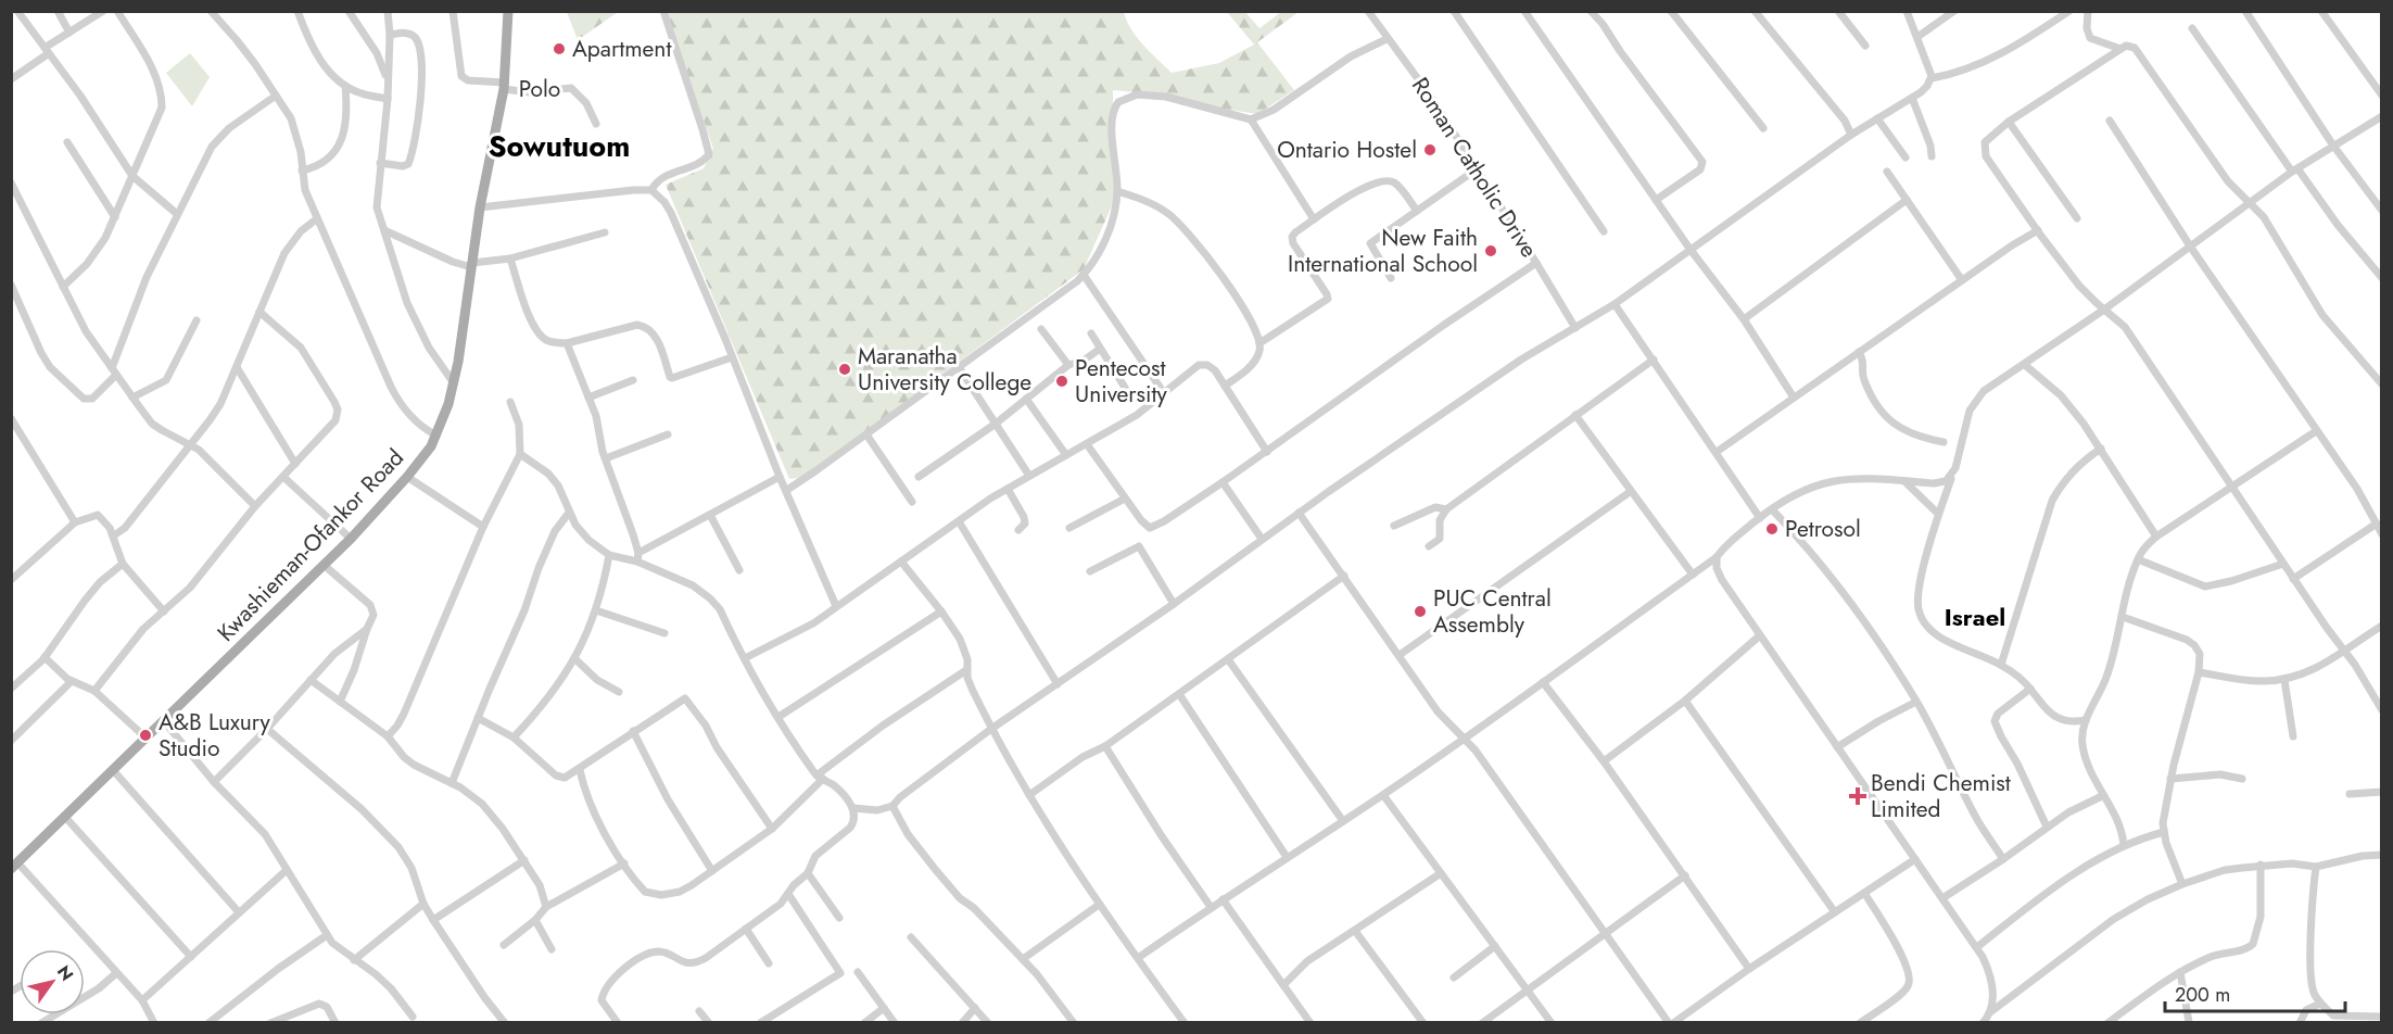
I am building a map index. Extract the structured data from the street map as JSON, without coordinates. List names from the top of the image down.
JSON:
{
  "streets": {
    "main road": ["Kwashieman-Ofankor Road"],
    "street": ["Polo", "Roman Catholic Drive"]
  },
  "crossings": [
    ["Polo", "Kwashieman-Ofankor Road"]
  ],
  "districts": ["Sowutuom", "Israel"],
  "places": {
    "other": [
      "Apartment",
      "Ontario Hostel",
      "New Faith International School",
      "Maranatha University College",
      "Pentecost University",
      "Petrosol",
      "PUC Central Assembly",
      "A&B Luxury Studio"
    ],
    "health": ["Bendi Chemist Limited"]
  },
  "scale_bar": "200 m",
  "north": "top right"
}
